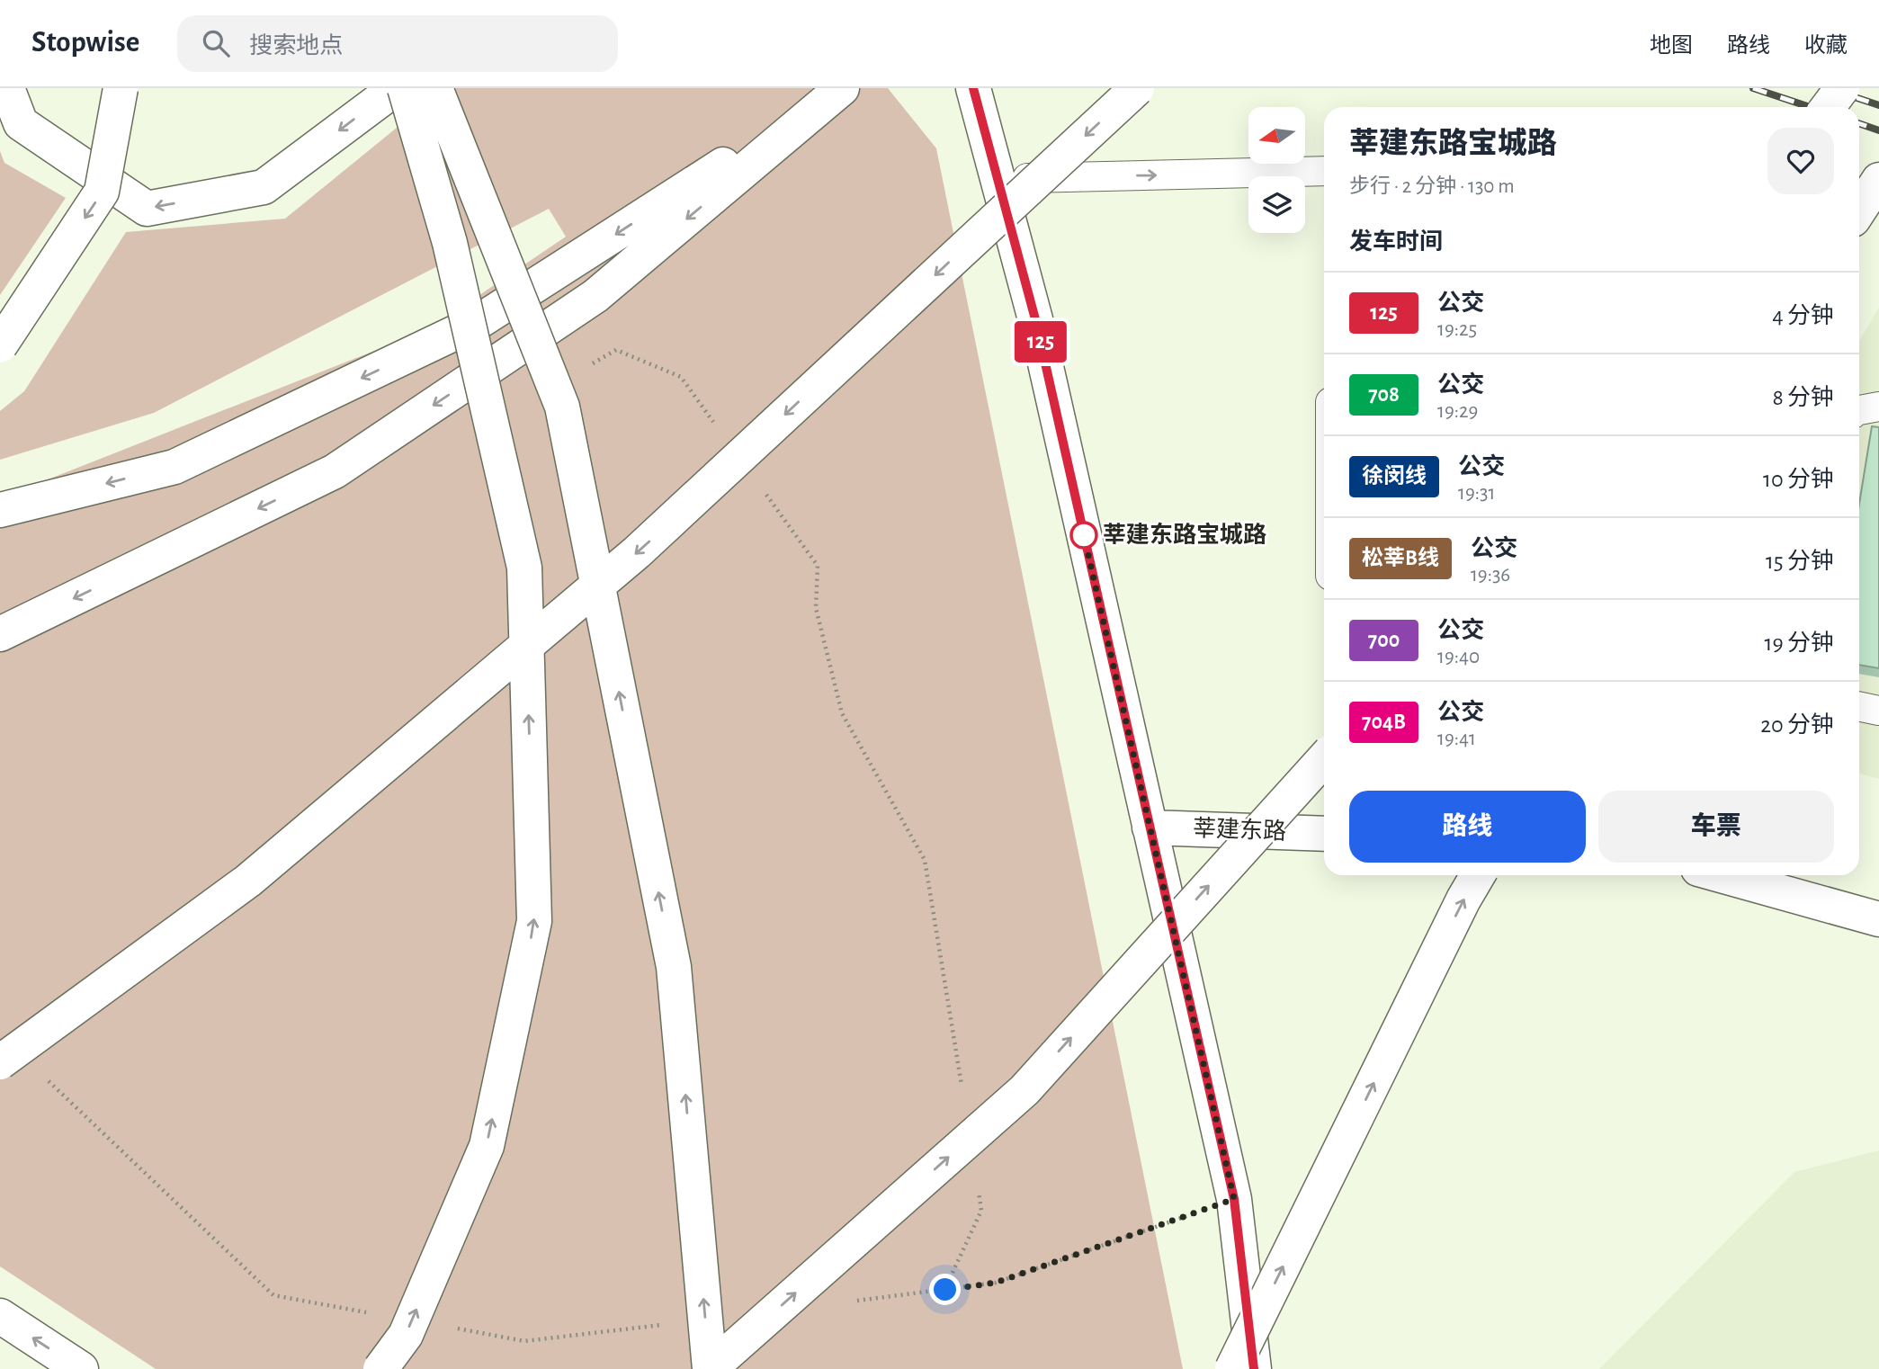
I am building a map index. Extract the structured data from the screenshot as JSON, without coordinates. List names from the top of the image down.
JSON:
{
  "streets": {
    "main road": ["莘建东路"]
  },
  "places": ["莘建东路宝城路"],
  "lines": ["bus line 125"],
  "north": "left",
  "page": {
    "header": "Stopwise",
    "search": "搜索地点",
    "nav": ["地图", "路线", "收藏"],
    "on_map": "125",
    "heading": [
      ["莘建东路宝城路", "步行 · 2 分钟 · 130 m"],
      "发车时间"
    ],
    "list": [
      {
        "mark": "125",
        "name": "公交",
        "note": "19:25",
        "value": "4 分钟"
      },
      {
        "mark": "708",
        "name": "公交",
        "note": "19:29",
        "value": "8 分钟"
      },
      {
        "mark": "徐闵线",
        "name": "公交",
        "note": "19:31",
        "value": "10 分钟"
      },
      {
        "mark": "松莘B线",
        "name": "公交",
        "note": "19:36",
        "value": "15 分钟"
      },
      {
        "mark": "700",
        "name": "公交",
        "note": "19:40",
        "value": "19 分钟"
      },
      {
        "mark": "704B",
        "name": "公交",
        "note": "19:41",
        "value": "20 分钟"
      }
    ],
    "buttons": ["路线", "车票"]
  }
}
